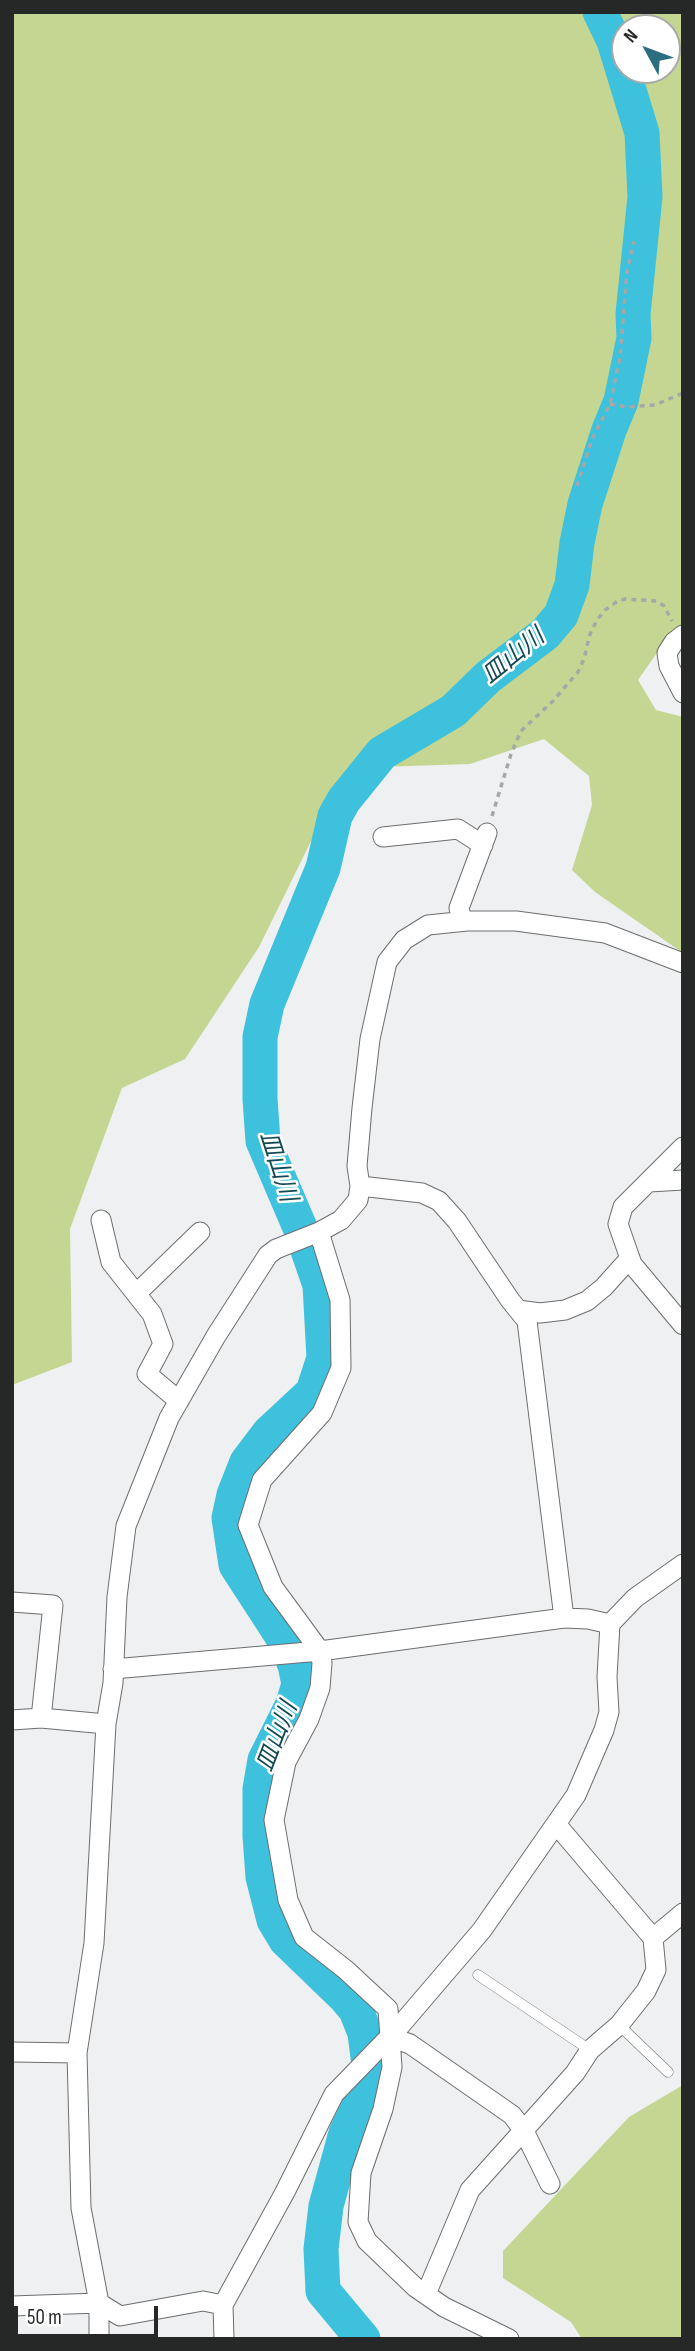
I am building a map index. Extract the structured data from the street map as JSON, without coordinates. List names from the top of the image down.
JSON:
{
  "water": ["皿山川"],
  "scale_bar": "50 m",
  "north": "top left"
}
